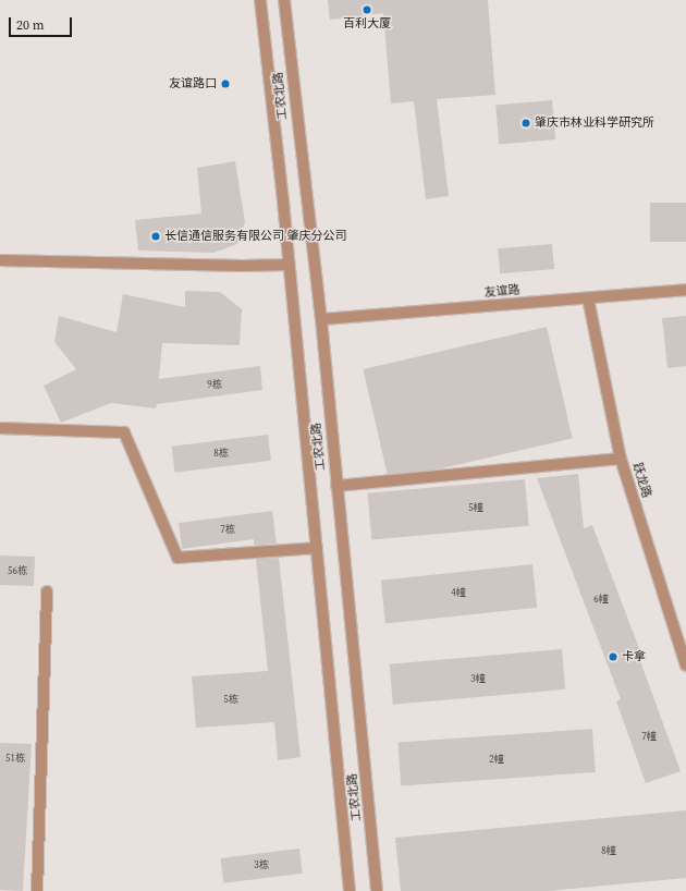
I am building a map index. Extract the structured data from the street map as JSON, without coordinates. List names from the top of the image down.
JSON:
{
  "streets": {
    "street": ["工农北路", "友谊路", "跃龙路"]
  },
  "crossings": [
    ["工农北路", "友谊路"],
    ["友谊路", "跃龙路"]
  ],
  "places": [
    "百利大厦",
    "友谊路口",
    "肇庆市林业科学研究所",
    "长信通信服务有限公司 肇庆分公司",
    "卡拿"
  ],
  "house_numbers": [
    "9栋",
    "8栋",
    "5幢",
    "7栋",
    "56栋",
    "4幢",
    "6幢",
    "3幢",
    "5栋",
    "7幢",
    "51栋",
    "2幢",
    "8幢",
    "3栋"
  ],
  "scale_bar": "20 m"
}
